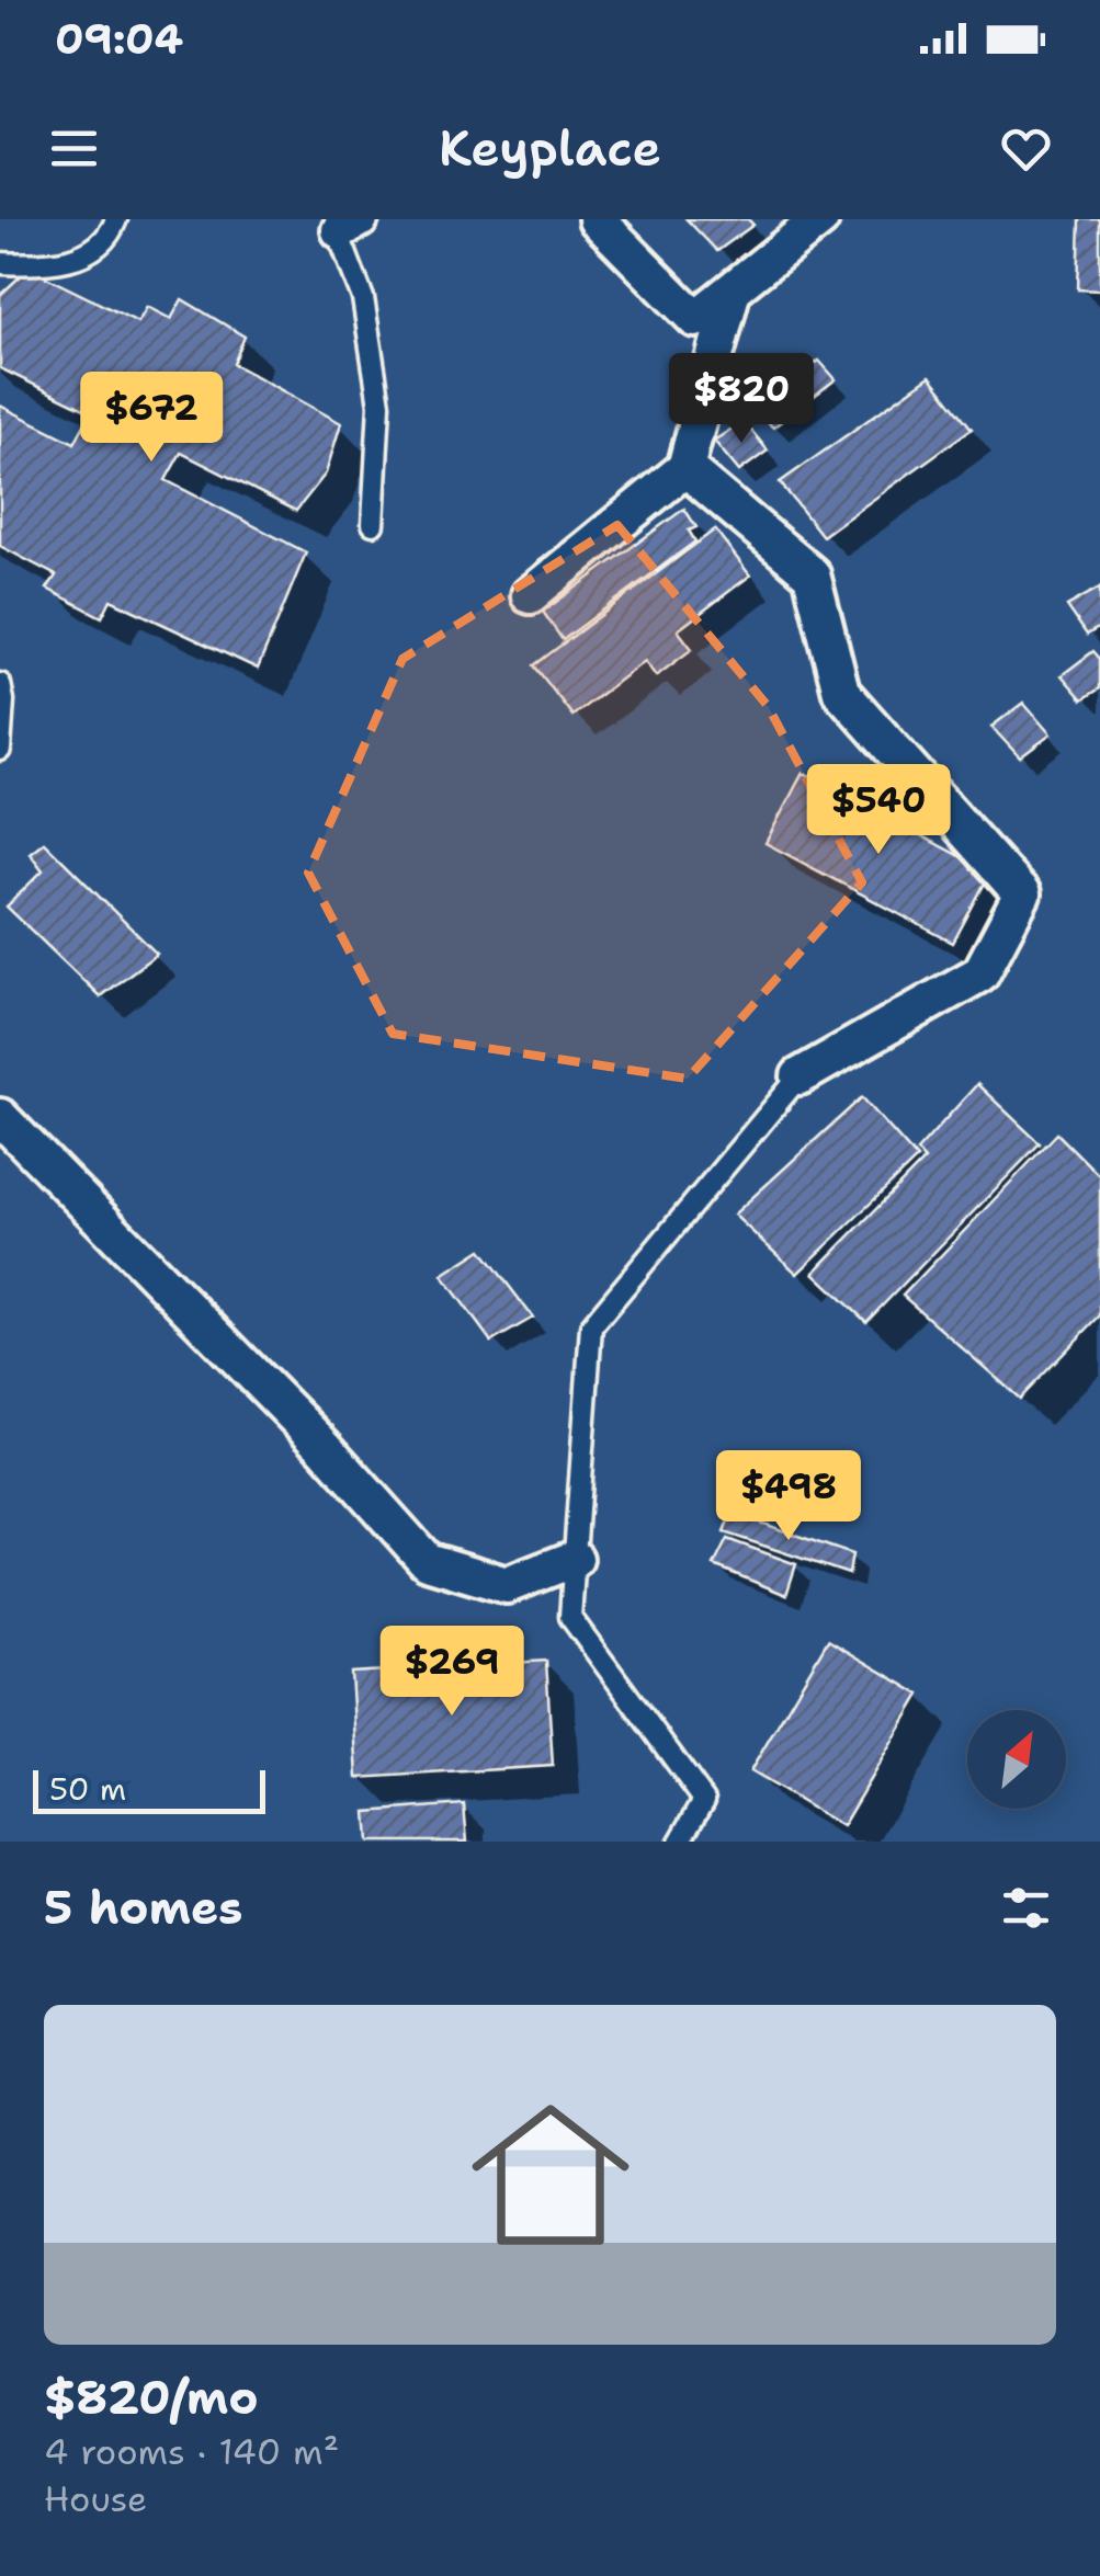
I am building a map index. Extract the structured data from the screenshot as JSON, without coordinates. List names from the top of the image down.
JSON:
{
  "scale_bar": "50 m",
  "north": "top right",
  "page": {
    "status": "09:04",
    "header": "Keyplace",
    "price": [
      "$820",
      "$672",
      "$540",
      "$498",
      "$269"
    ],
    "scale": "50 m",
    "heading": "5 homes",
    "list": [
      {
        "name": "$820/mo",
        "note": "4 rooms · 140 m² · House"
      }
    ]
  }
}
